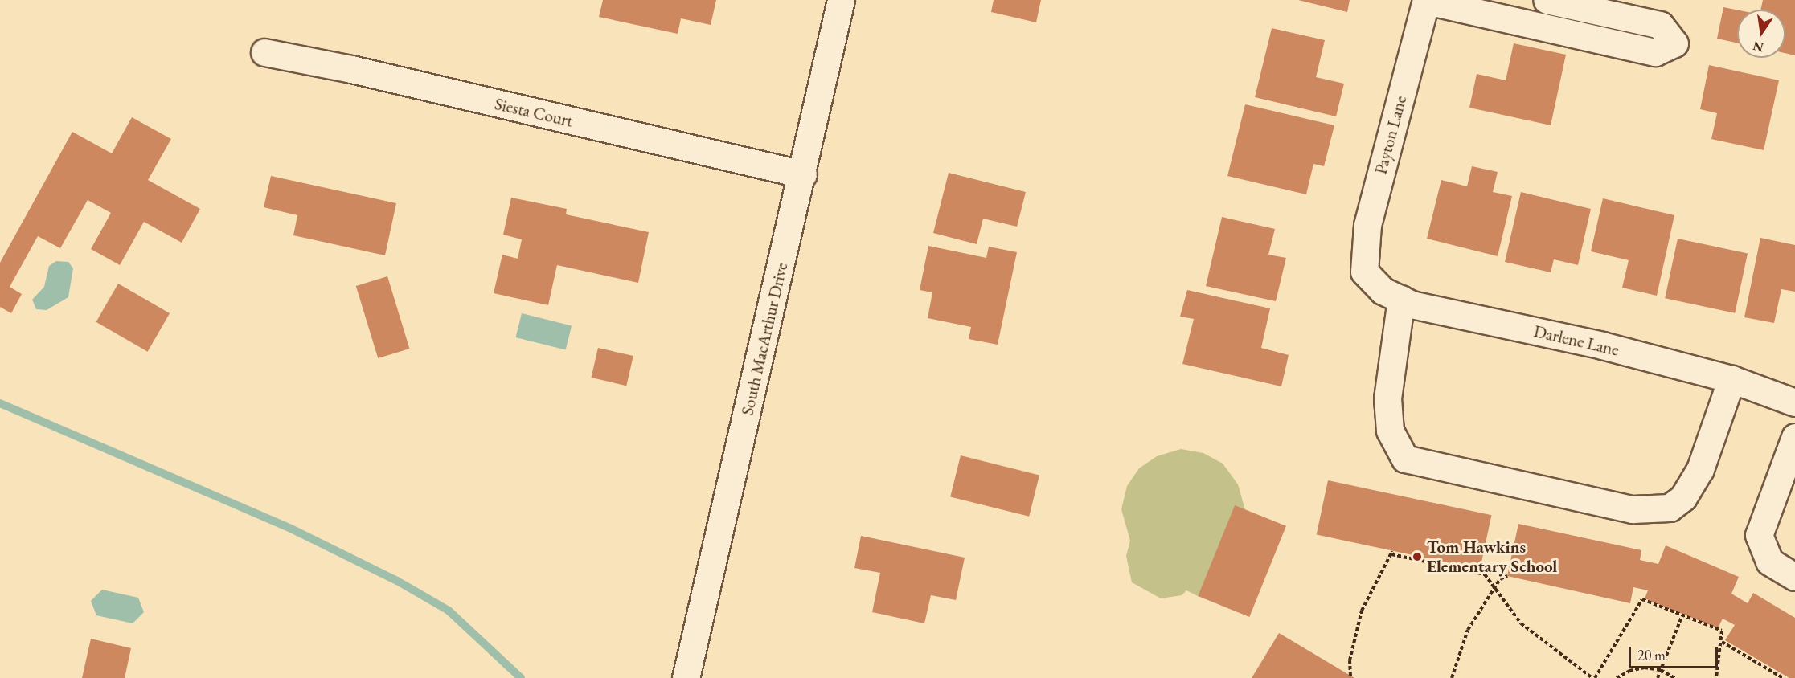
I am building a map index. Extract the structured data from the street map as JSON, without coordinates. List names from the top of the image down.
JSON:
{
  "streets": {
    "street": [
      "Siesta Court",
      "Payton Lane",
      "South MacArthur Drive",
      "Darlene Lane"
    ]
  },
  "crossings": [
    ["Siesta Court", "South MacArthur Drive"],
    ["Payton Lane", "Darlene Lane"]
  ],
  "places": ["Tom Hawkins Elementary School"],
  "scale_bar": "20 m",
  "north": "bottom"
}
